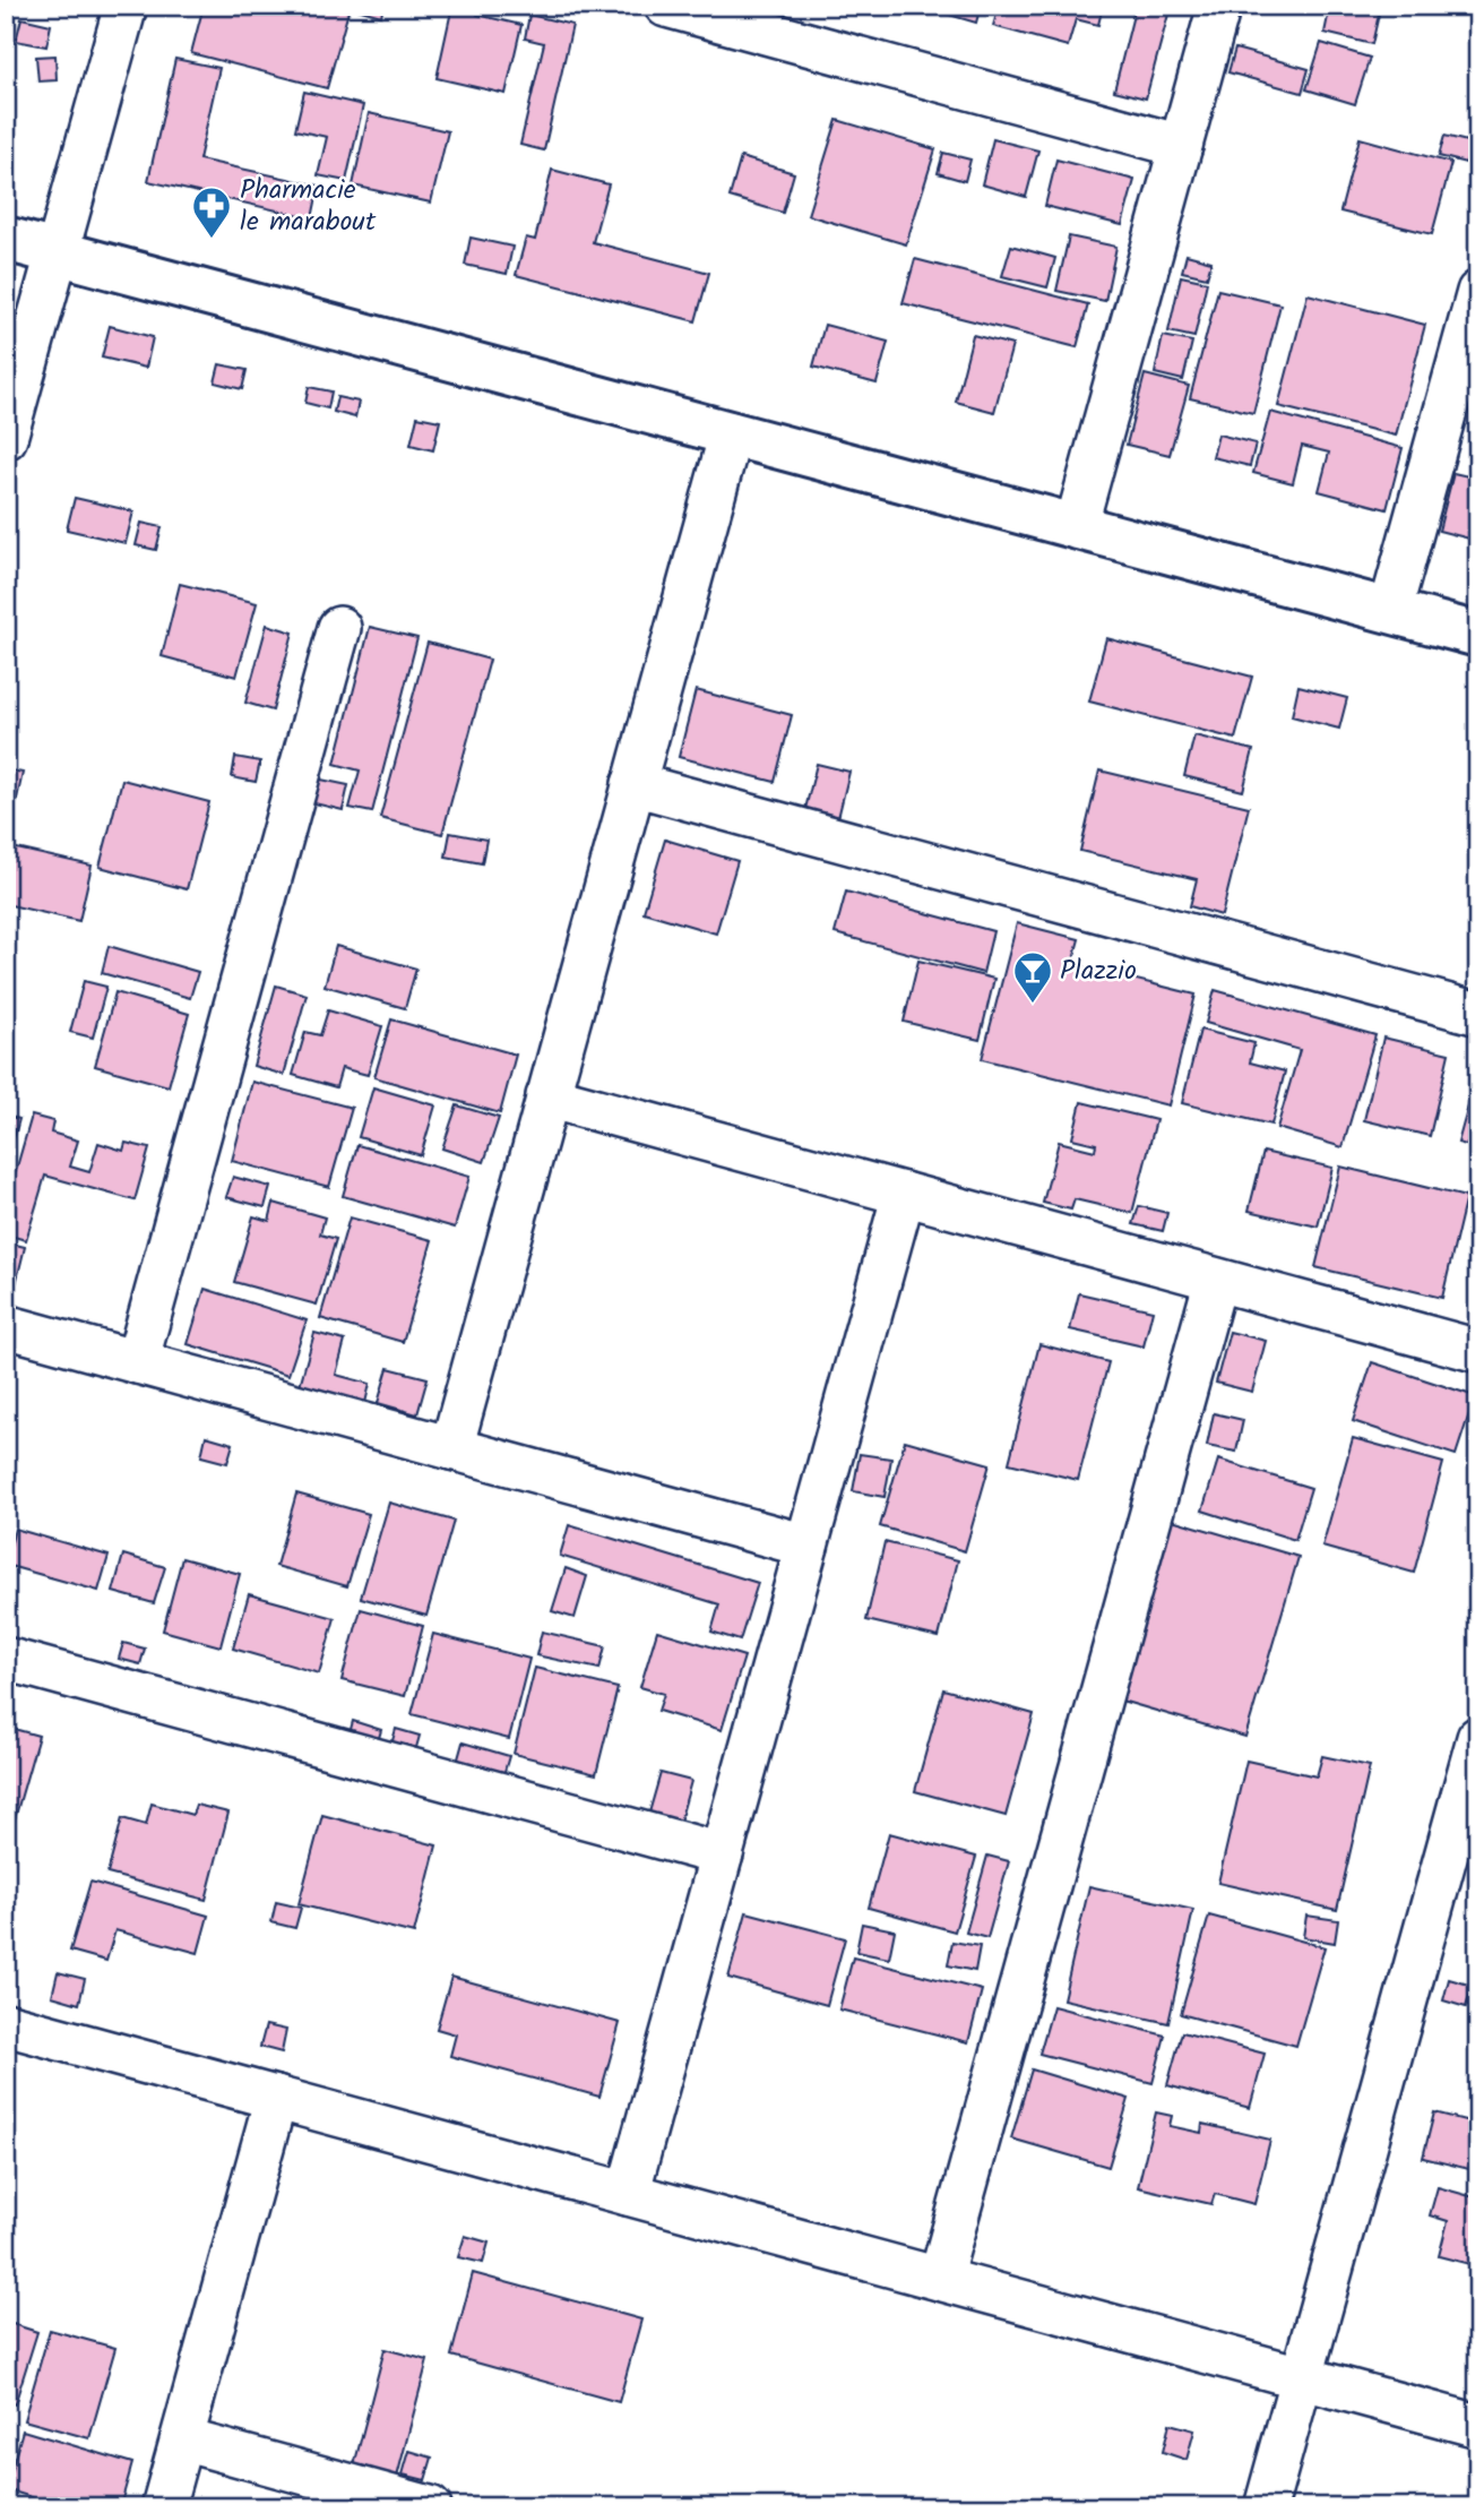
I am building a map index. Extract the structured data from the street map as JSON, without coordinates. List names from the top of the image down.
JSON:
{
  "places": {
    "pharmacy": ["Pharmacie le marabout"],
    "bar": ["Plazzio"]
  }
}
